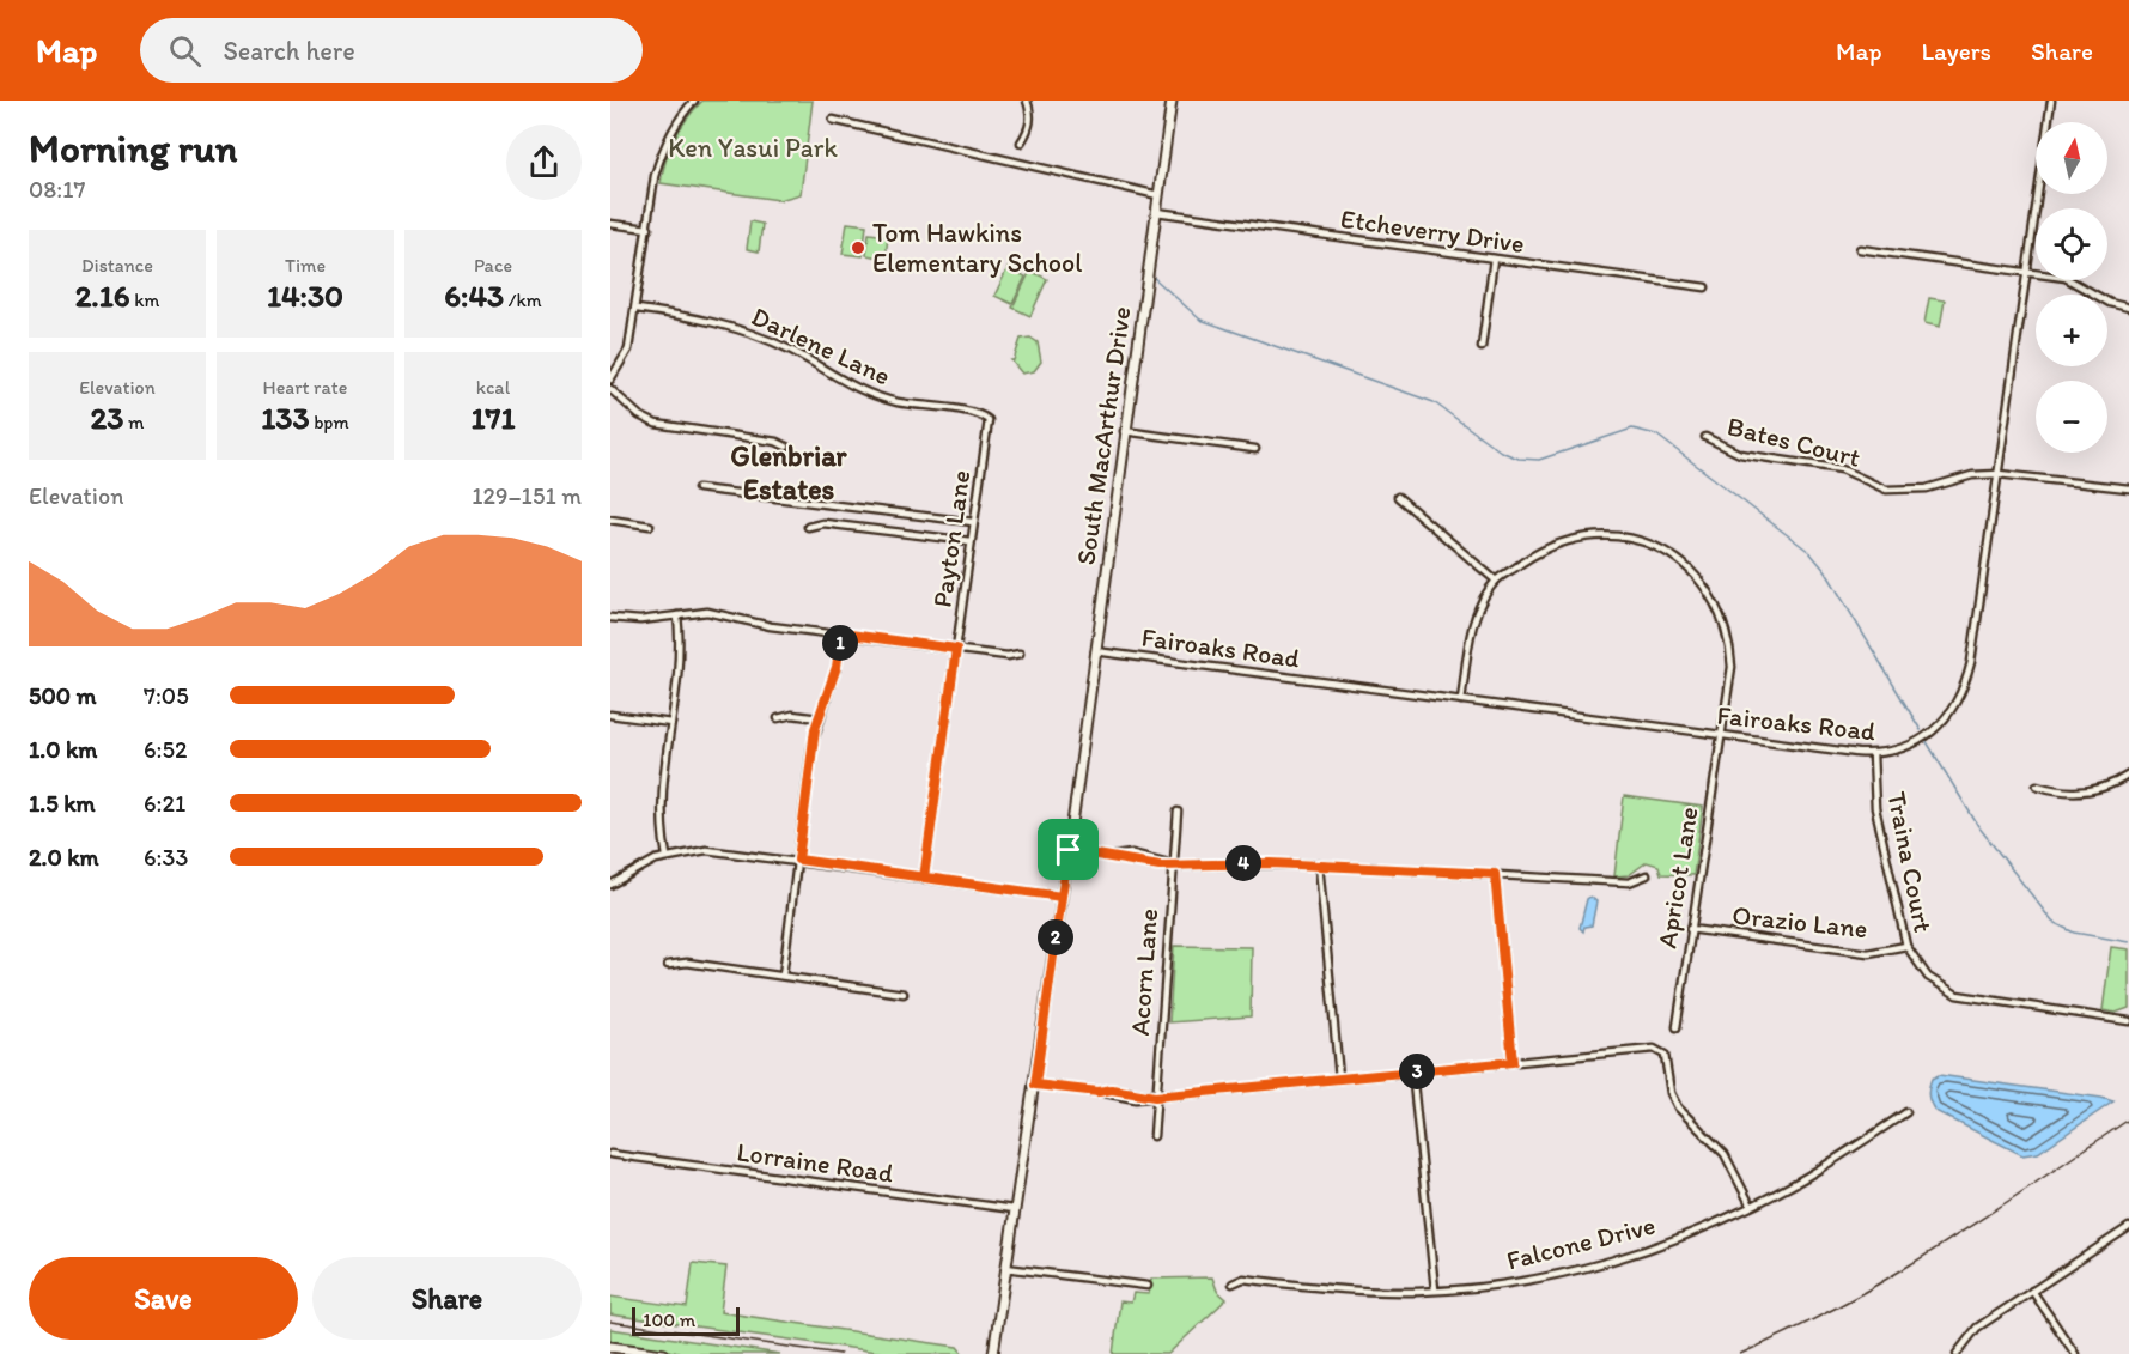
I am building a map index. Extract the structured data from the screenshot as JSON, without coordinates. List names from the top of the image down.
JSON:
{
  "streets": {
    "street": [
      "Etcheverry Drive",
      "Darlene Lane",
      "South MacArthur Drive",
      "Bates Court",
      "Payton Lane",
      "Fairoaks Road",
      "Traina Court",
      "Apricot Lane",
      "Orazio Lane",
      "Acorn Lane",
      "Lorraine Road",
      "Falcone Drive"
    ]
  },
  "crossings": [
    ["Etcheverry Drive", "South MacArthur Drive"],
    ["Darlene Lane", "Payton Lane"],
    ["South MacArthur Drive", "Fairoaks Road"],
    ["Bates Court", "Fairoaks Road"],
    ["Fairoaks Road", "Traina Court"],
    ["Fairoaks Road", "Apricot Lane"],
    ["Traina Court", "Orazio Lane"],
    ["Apricot Lane", "Orazio Lane"]
  ],
  "districts": ["Glenbriar Estates"],
  "parks": ["Ken Yasui Park"],
  "places": ["Tom Hawkins Elementary School"],
  "scale_bar": "100 m",
  "north": "top",
  "page": {
    "header": "Map",
    "search": "Search here",
    "nav": ["Map", "Layers", "Share"],
    "heading": ["Morning run", "08:17"],
    "map_buttons": ["+", "−"],
    "stats": [
      ["Distance", "2.16 km"],
      ["Time", "14:30"],
      ["Pace", "6:43 /km"],
      ["Elevation", "23 m"],
      ["Heart rate", "133 bpm"],
      ["kcal", "171"]
    ],
    "chart": ["Elevation", "129–151 m"],
    "pins": [
      "1",
      "4",
      "2",
      "3"
    ],
    "list": [
      {
        "name": "500 m",
        "note": "7:05"
      },
      {
        "name": "1.0 km",
        "note": "6:52"
      },
      {
        "name": "1.5 km",
        "note": "6:21"
      },
      {
        "name": "2.0 km",
        "note": "6:33"
      }
    ],
    "buttons": ["Save", "Share"],
    "scale": "100 m"
  }
}
